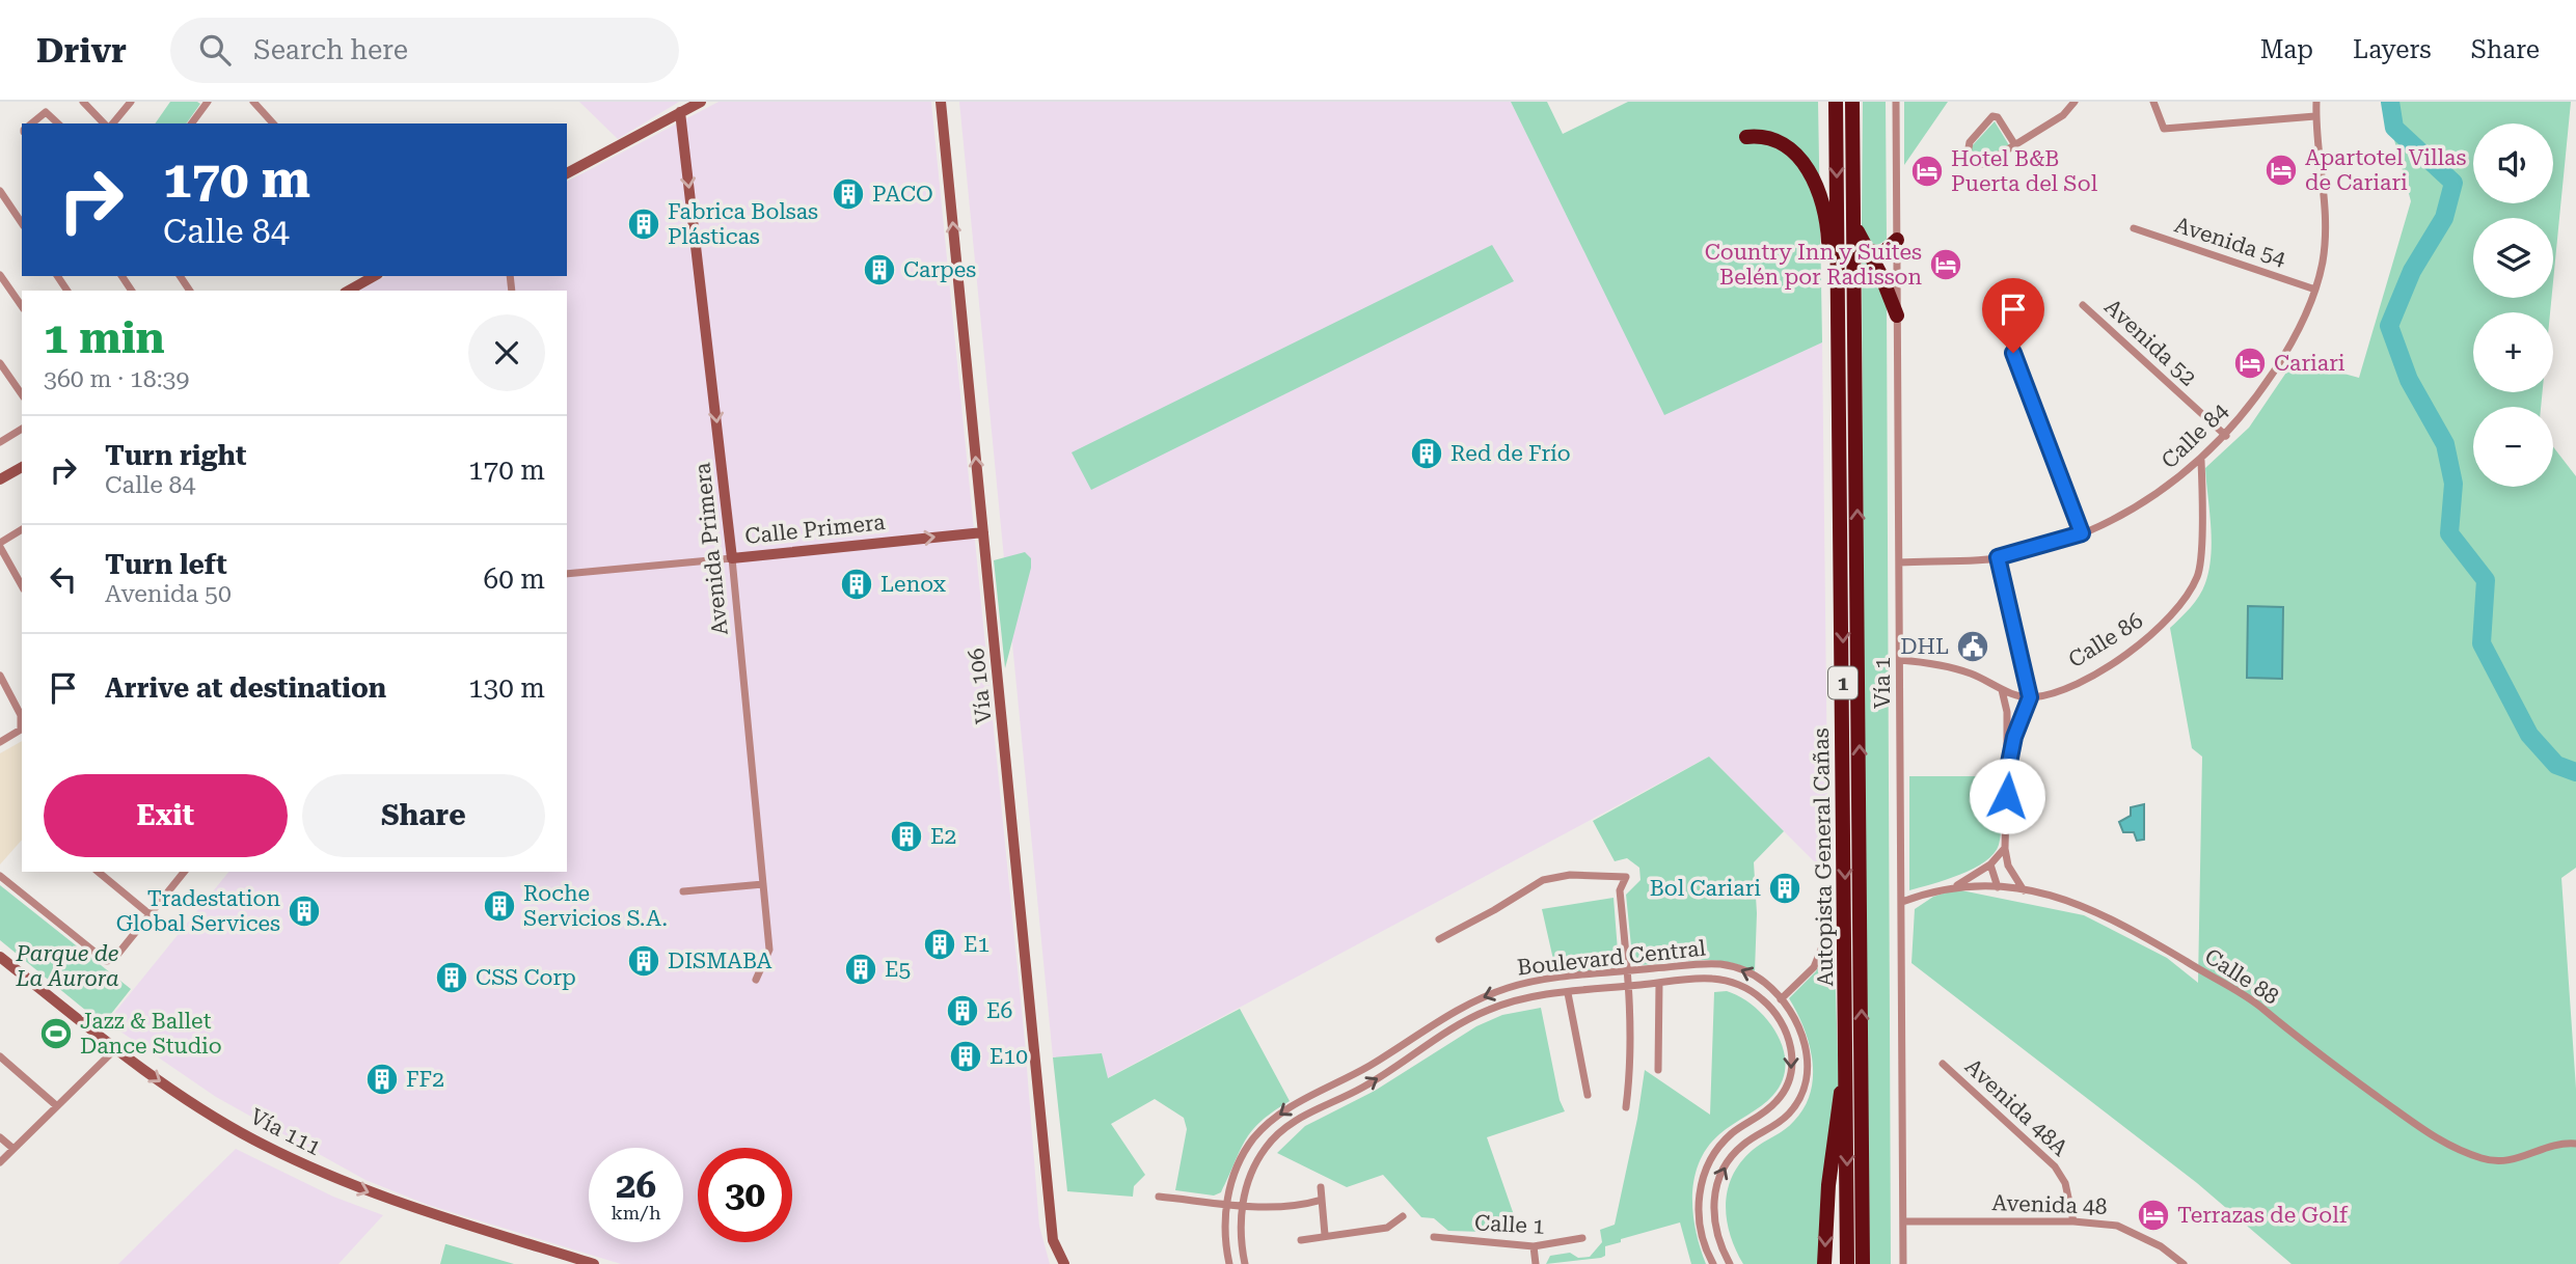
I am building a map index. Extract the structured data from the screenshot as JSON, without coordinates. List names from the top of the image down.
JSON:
{
  "streets": {
    "highway": ["1", "Autopista General Cañas"],
    "main road": [
      "Calle Primera",
      "Avenida Primera",
      "Vía 106",
      "Vía 111"
    ],
    "street": [
      "Avenida 54",
      "Avenida 52",
      "Calle 84",
      "Calle 86",
      "Vía 1",
      "Boulevard Central",
      "Calle 88",
      "Avenida 48A",
      "Avenida 48",
      "Calle 1"
    ]
  },
  "crossings": [
    ["Avenida 54", "Calle 84"],
    ["Avenida 52", "Calle 84"],
    ["Calle 84", "Calle 86"],
    ["Calle 84", "Vía 1"],
    ["Calle Primera", "Avenida Primera"],
    ["Calle Primera", "Vía 106"],
    ["Vía 1", "Calle 88"],
    ["Vía 1", "Avenida 48"],
    ["Avenida 48A", "Avenida 48"]
  ],
  "one_way": [
    "Calle Primera",
    "Avenida Primera",
    "Vía 106",
    "Vía 111"
  ],
  "parks": ["Parque de La Aurora"],
  "places": {
    "hotel": [
      "Apartotel Villas de Cariari",
      "Hotel B&B Puerta del Sol",
      "Country Inn y Suites Belén por Radisson",
      "Cariari",
      "Terrazas de Golf"
    ],
    "building": [
      "PACO",
      "Fabrica Bolsas Plásticas",
      "Carpes",
      "Red de Frío",
      "Lenox",
      "E2",
      "Bol Cariari",
      "Roche Servicios S.A.",
      "Tradestation Global Services",
      "E1",
      "DISMABA",
      "E5",
      "CSS Corp",
      "E6",
      "E10",
      "FF2"
    ],
    "public building": ["DHL"],
    "sports": ["Jazz & Ballet Dance Studio"]
  },
  "page": {
    "header": "Drivr",
    "search": "Search here",
    "nav": ["Map", "Layers", "Share"],
    "map_buttons": ["+", "−"],
    "turn": ["170 m", "Calle 84"],
    "heading": ["1 min", "360 m · 18:39"],
    "list": [
      {
        "name": "Turn right",
        "note": "Calle 84",
        "value": "170 m"
      },
      {
        "name": "Turn left",
        "note": "Avenida 50",
        "value": "60 m"
      },
      {
        "name": "Arrive at destination",
        "value": "130 m"
      }
    ],
    "buttons": ["Exit", "Share"],
    "speed": "26 km/h",
    "limit": "30"
  }
}
